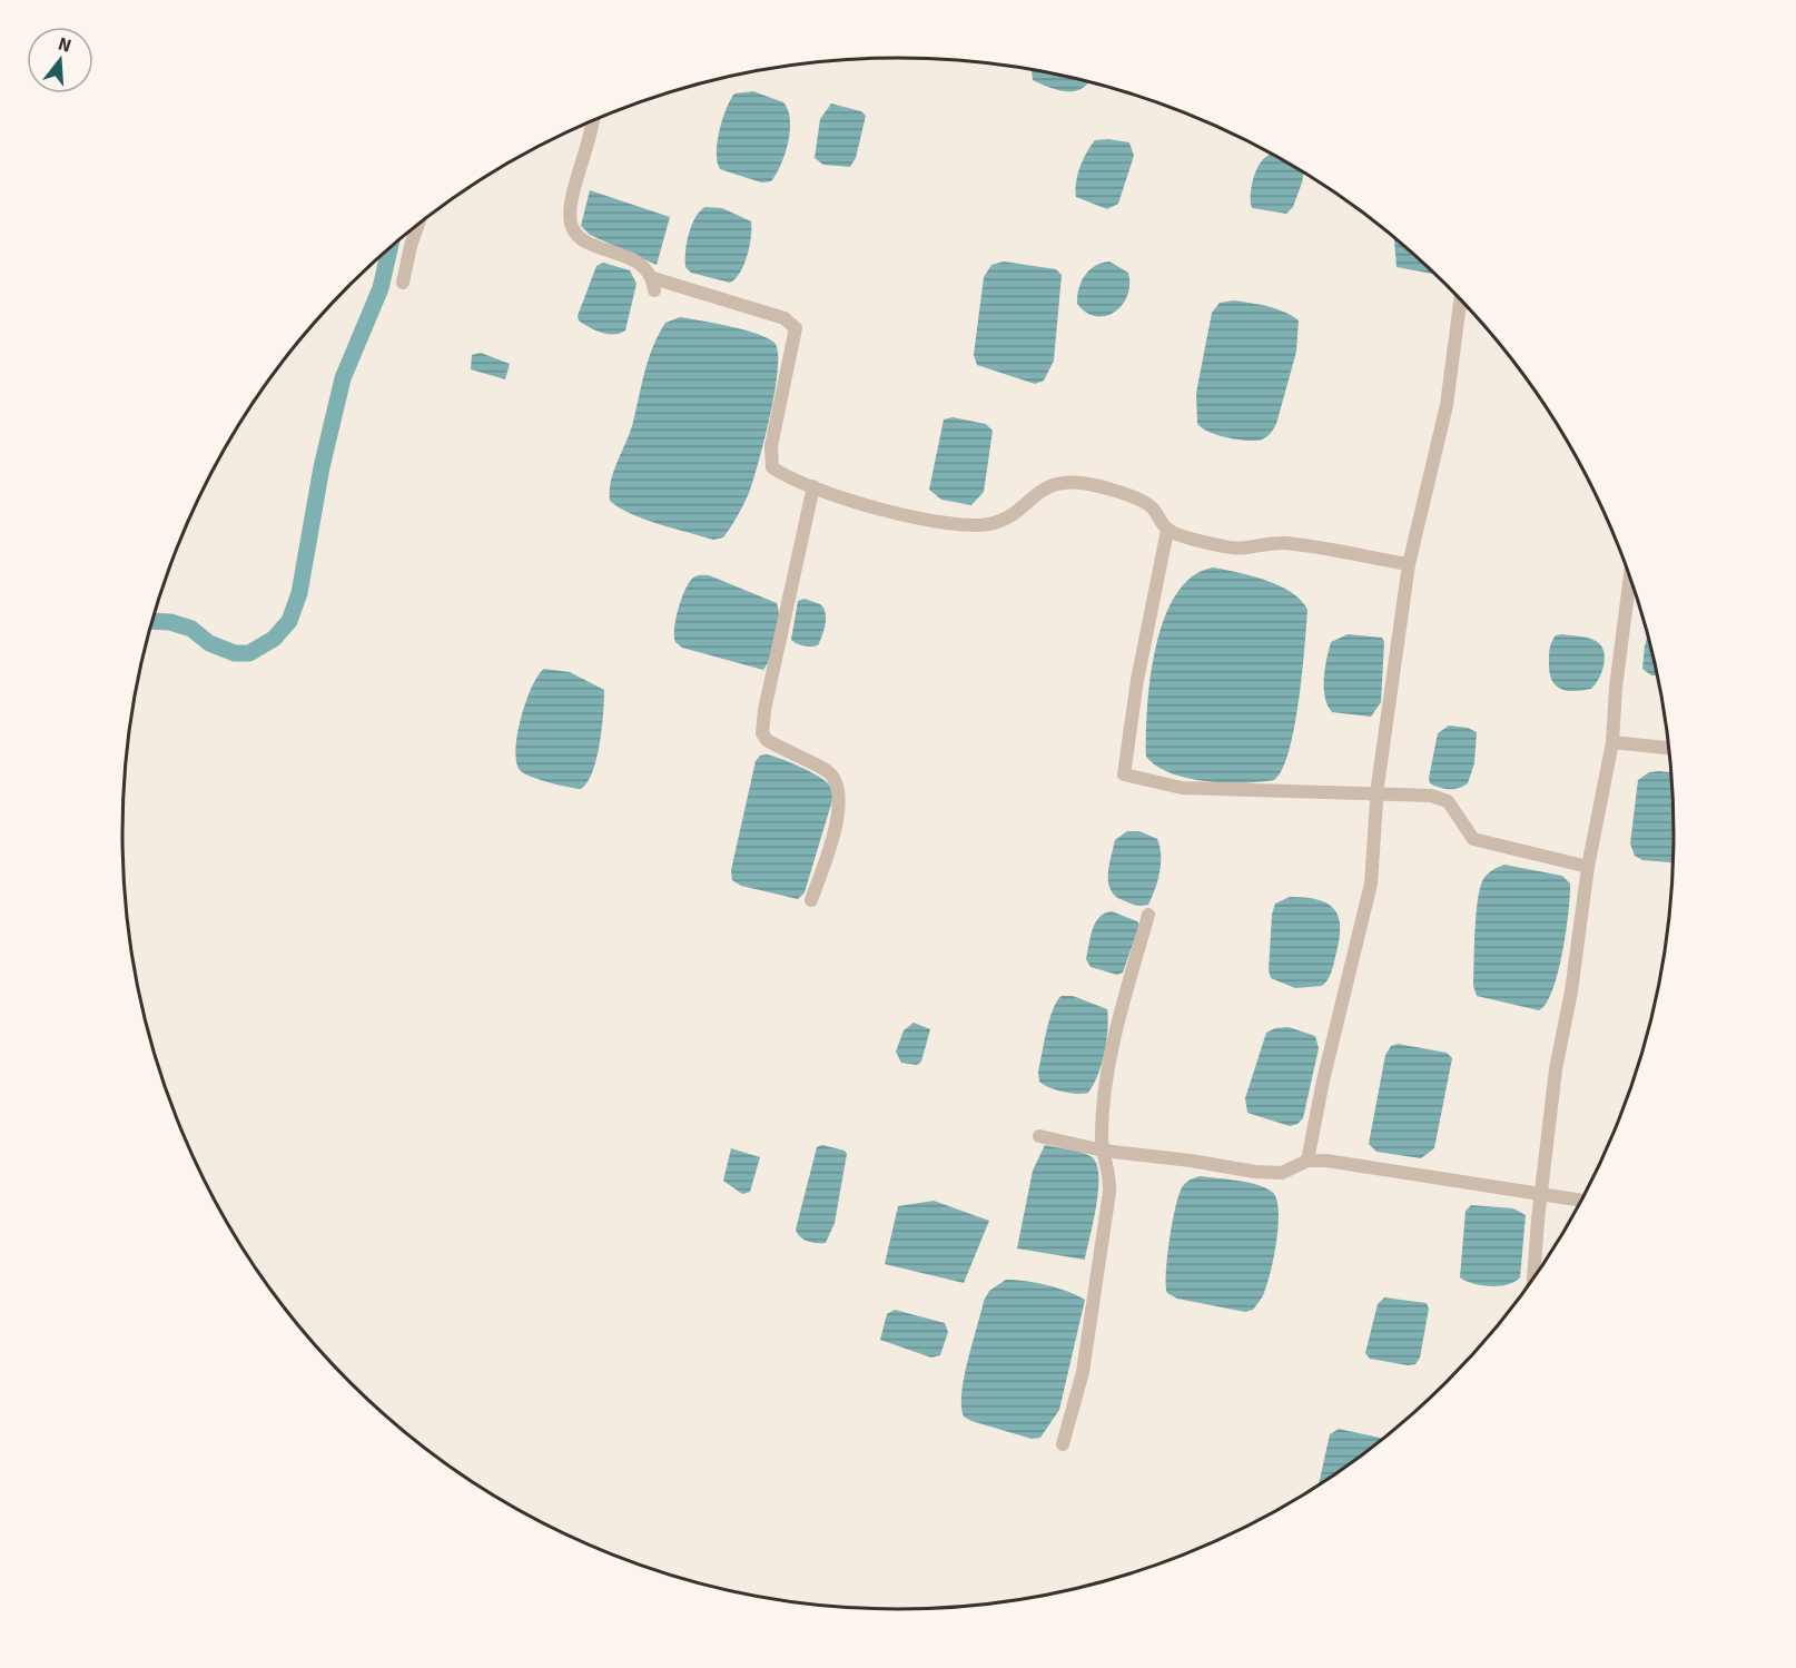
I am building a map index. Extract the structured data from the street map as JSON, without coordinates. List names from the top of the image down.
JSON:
{
  "north": "top"
}
